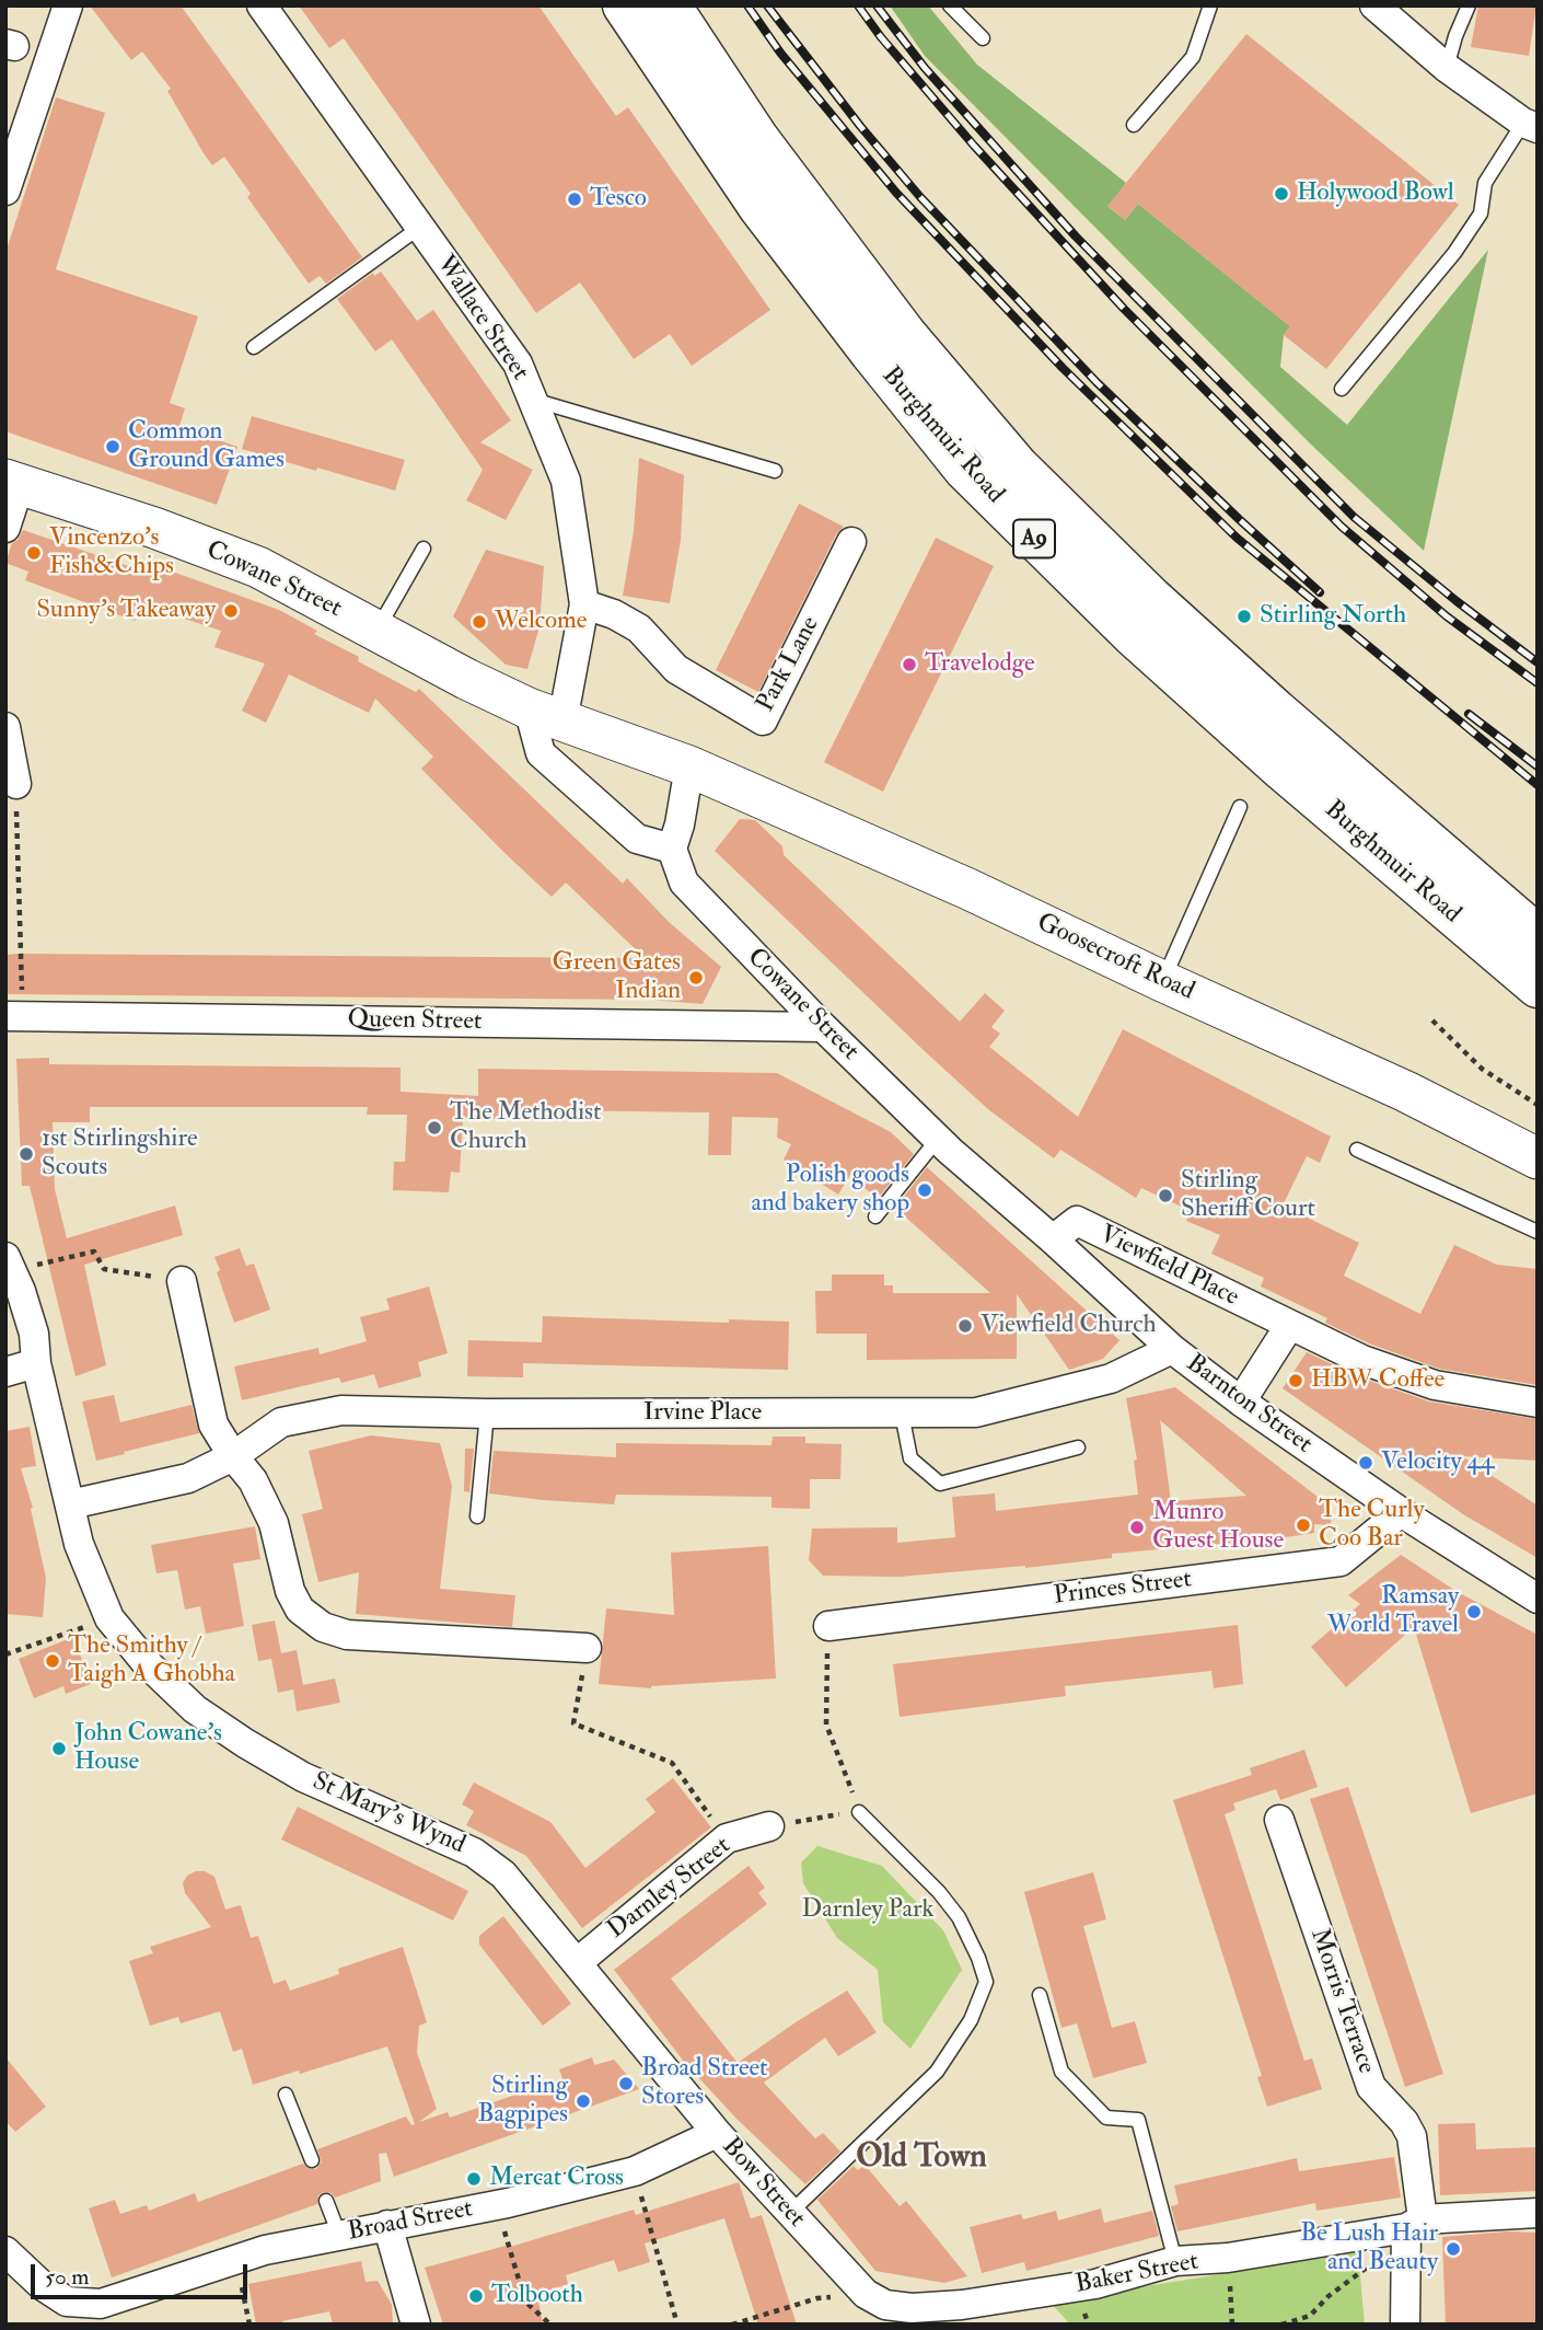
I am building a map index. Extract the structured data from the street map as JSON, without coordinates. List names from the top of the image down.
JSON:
{
  "streets": {
    "main road": [
      "Burghmuir Road",
      "A9",
      "Cowane Street",
      "Goosecroft Road"
    ],
    "street": [
      "Wallace Street",
      "Park Lane",
      "Queen Street",
      "Viewfield Place",
      "Barnton Street",
      "Irvine Place",
      "Princes Street",
      "St Mary's Wynd",
      "Darnley Street",
      "Morris Terrace",
      "Bow Street",
      "Broad Street",
      "Baker Street"
    ]
  },
  "crossings": [
    ["Wallace Street", "Cowane Street"],
    ["Wallace Street", "Park Lane"],
    ["Cowane Street", "Goosecroft Road"],
    ["Cowane Street", "Queen Street"],
    ["Cowane Street", "Barnton Street"],
    ["Viewfield Place", "Barnton Street"],
    ["Barnton Street", "Irvine Place"],
    ["Barnton Street", "Princes Street"],
    ["Irvine Place", "St Mary's Wynd"],
    ["St Mary's Wynd", "Darnley Street"],
    ["St Mary's Wynd", "Bow Street"],
    ["St Mary's Wynd", "Broad Street"],
    ["Morris Terrace", "Baker Street"],
    ["Bow Street", "Broad Street"],
    ["Bow Street", "Baker Street"]
  ],
  "districts": ["Old Town"],
  "parks": ["Darnley Park"],
  "places": [
    "Holywood Bowl",
    "Tesco",
    "Common Ground Games",
    "Vincenzo's Fish&Chips",
    "Sunny's Takeaway",
    "Stirling North",
    "Welcome",
    "Travelodge",
    "Green Gates Indian",
    "The Methodist Church",
    "1st Stirlingshire Scouts",
    "Polish goods and bakery shop",
    "Stirling Sheriff Court",
    "Viewfield Church",
    "HBW Coffee",
    "Velocity 44",
    "The Curly Coo Bar",
    "Munro Guest House",
    "Ramsay World Travel",
    "The Smithy / Taigh A Ghobha",
    "John Cowane's House",
    "Broad Street Stores",
    "Stirling Bagpipes",
    "Mercat Cross",
    "Be Lush Hair and Beauty",
    "Tolbooth"
  ],
  "scale_bar": "50 m"
}
